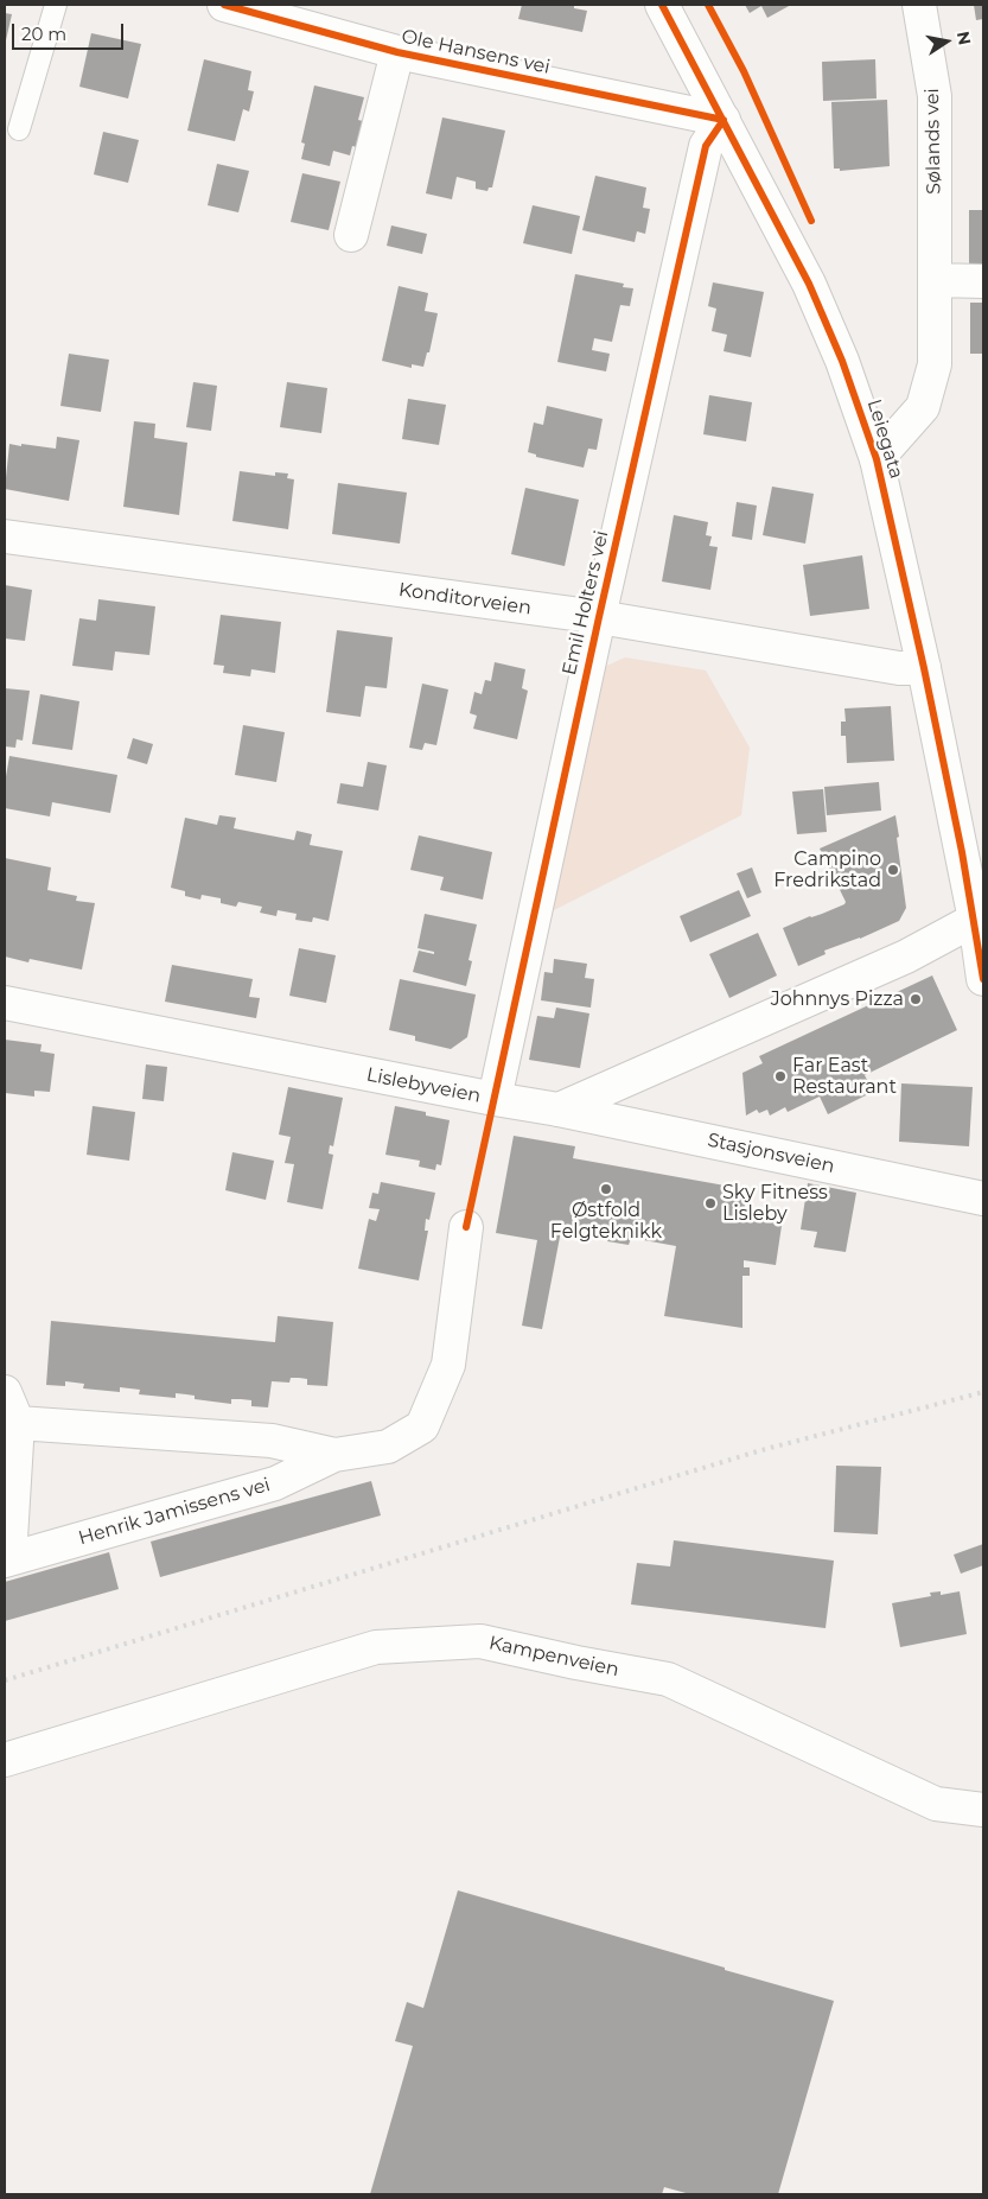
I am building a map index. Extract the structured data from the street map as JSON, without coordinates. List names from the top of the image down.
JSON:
{
  "streets": {
    "street": [
      "Ole Hansens vei",
      "Sølands vei",
      "Leiegata",
      "Konditorveien",
      "Emil Holters vei",
      "Lislebyveien",
      "Stasjonsveien",
      "Henrik Jamissens vei",
      "Kampenveien"
    ]
  },
  "crossings": [
    ["Ole Hansens vei", "Leiegata"],
    ["Ole Hansens vei", "Emil Holters vei"],
    ["Sølands vei", "Leiegata"],
    ["Leiegata", "Konditorveien"],
    ["Leiegata", "Emil Holters vei"],
    ["Konditorveien", "Emil Holters vei"],
    ["Emil Holters vei", "Lislebyveien"],
    ["Lislebyveien", "Stasjonsveien"]
  ],
  "places": [
    "Campino Fredrikstad",
    "Johnnys Pizza",
    "Far East Restaurant",
    "Østfold Felgteknikk",
    "Sky Fitness Lisleby"
  ],
  "scale_bar": "20 m",
  "north": "right"
}
